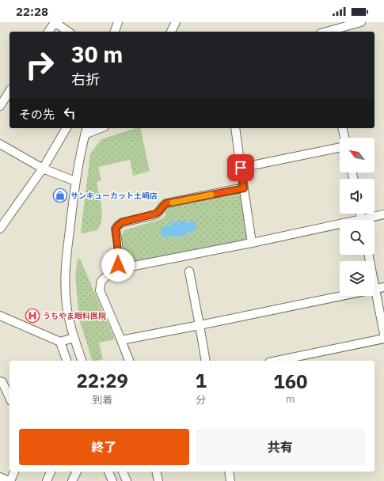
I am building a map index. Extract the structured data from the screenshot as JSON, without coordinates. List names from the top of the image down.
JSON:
{
  "places": {
    "shop": ["サンキューカット土崎店"],
    "hospital": ["うちやま眼科医院"]
  },
  "north": "top left",
  "page": {
    "status": "22:28",
    "turn": ["30 m", "右折"],
    "then": "その先",
    "eta": [
      "22:29",
      "到着",
      "1",
      "分",
      "160",
      "m"
    ],
    "buttons": ["終了", "共有"]
  }
}
